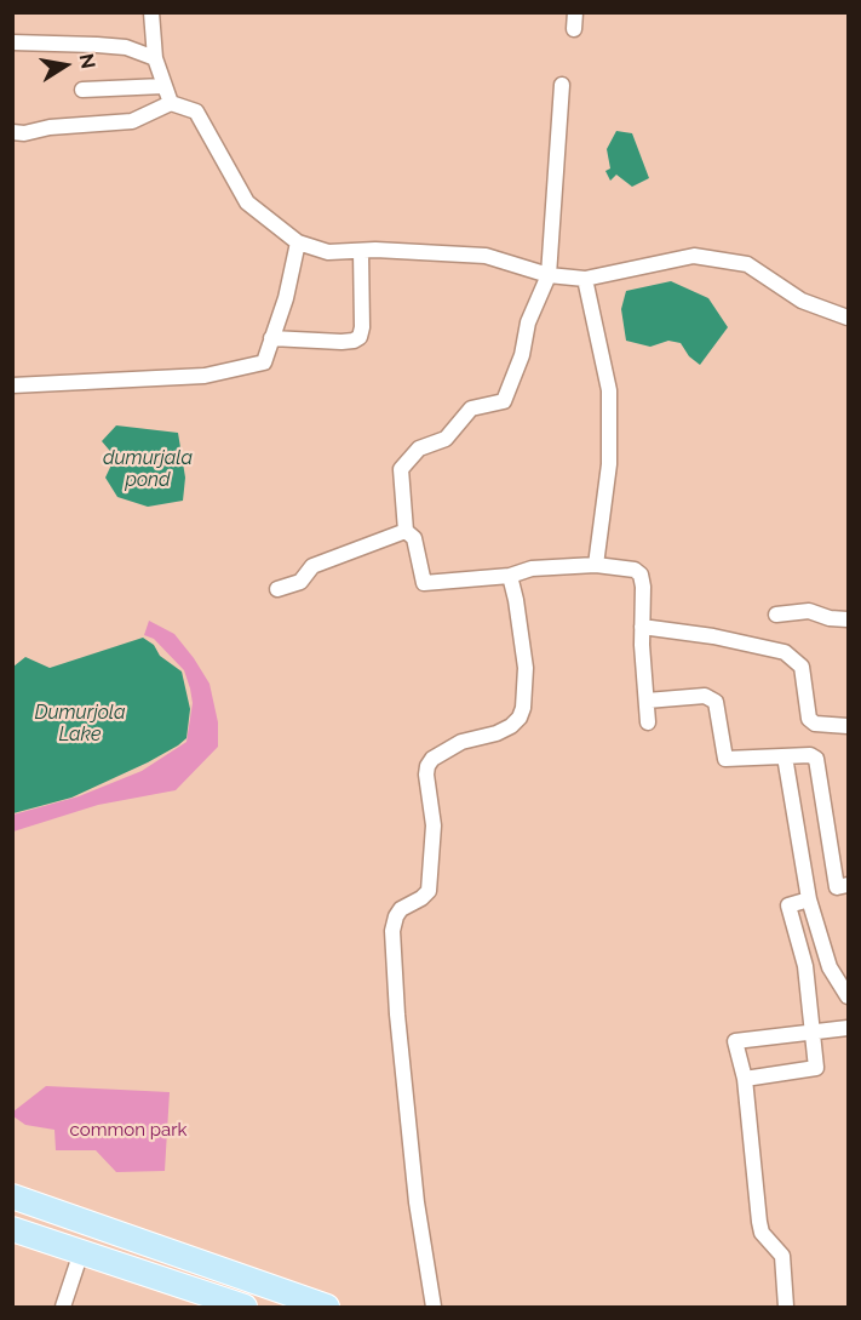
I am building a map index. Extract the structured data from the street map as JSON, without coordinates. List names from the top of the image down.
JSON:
{
  "water": ["dumurjala pond", "Dumurjola Lake"],
  "parks": ["common park"],
  "north": "right"
}
